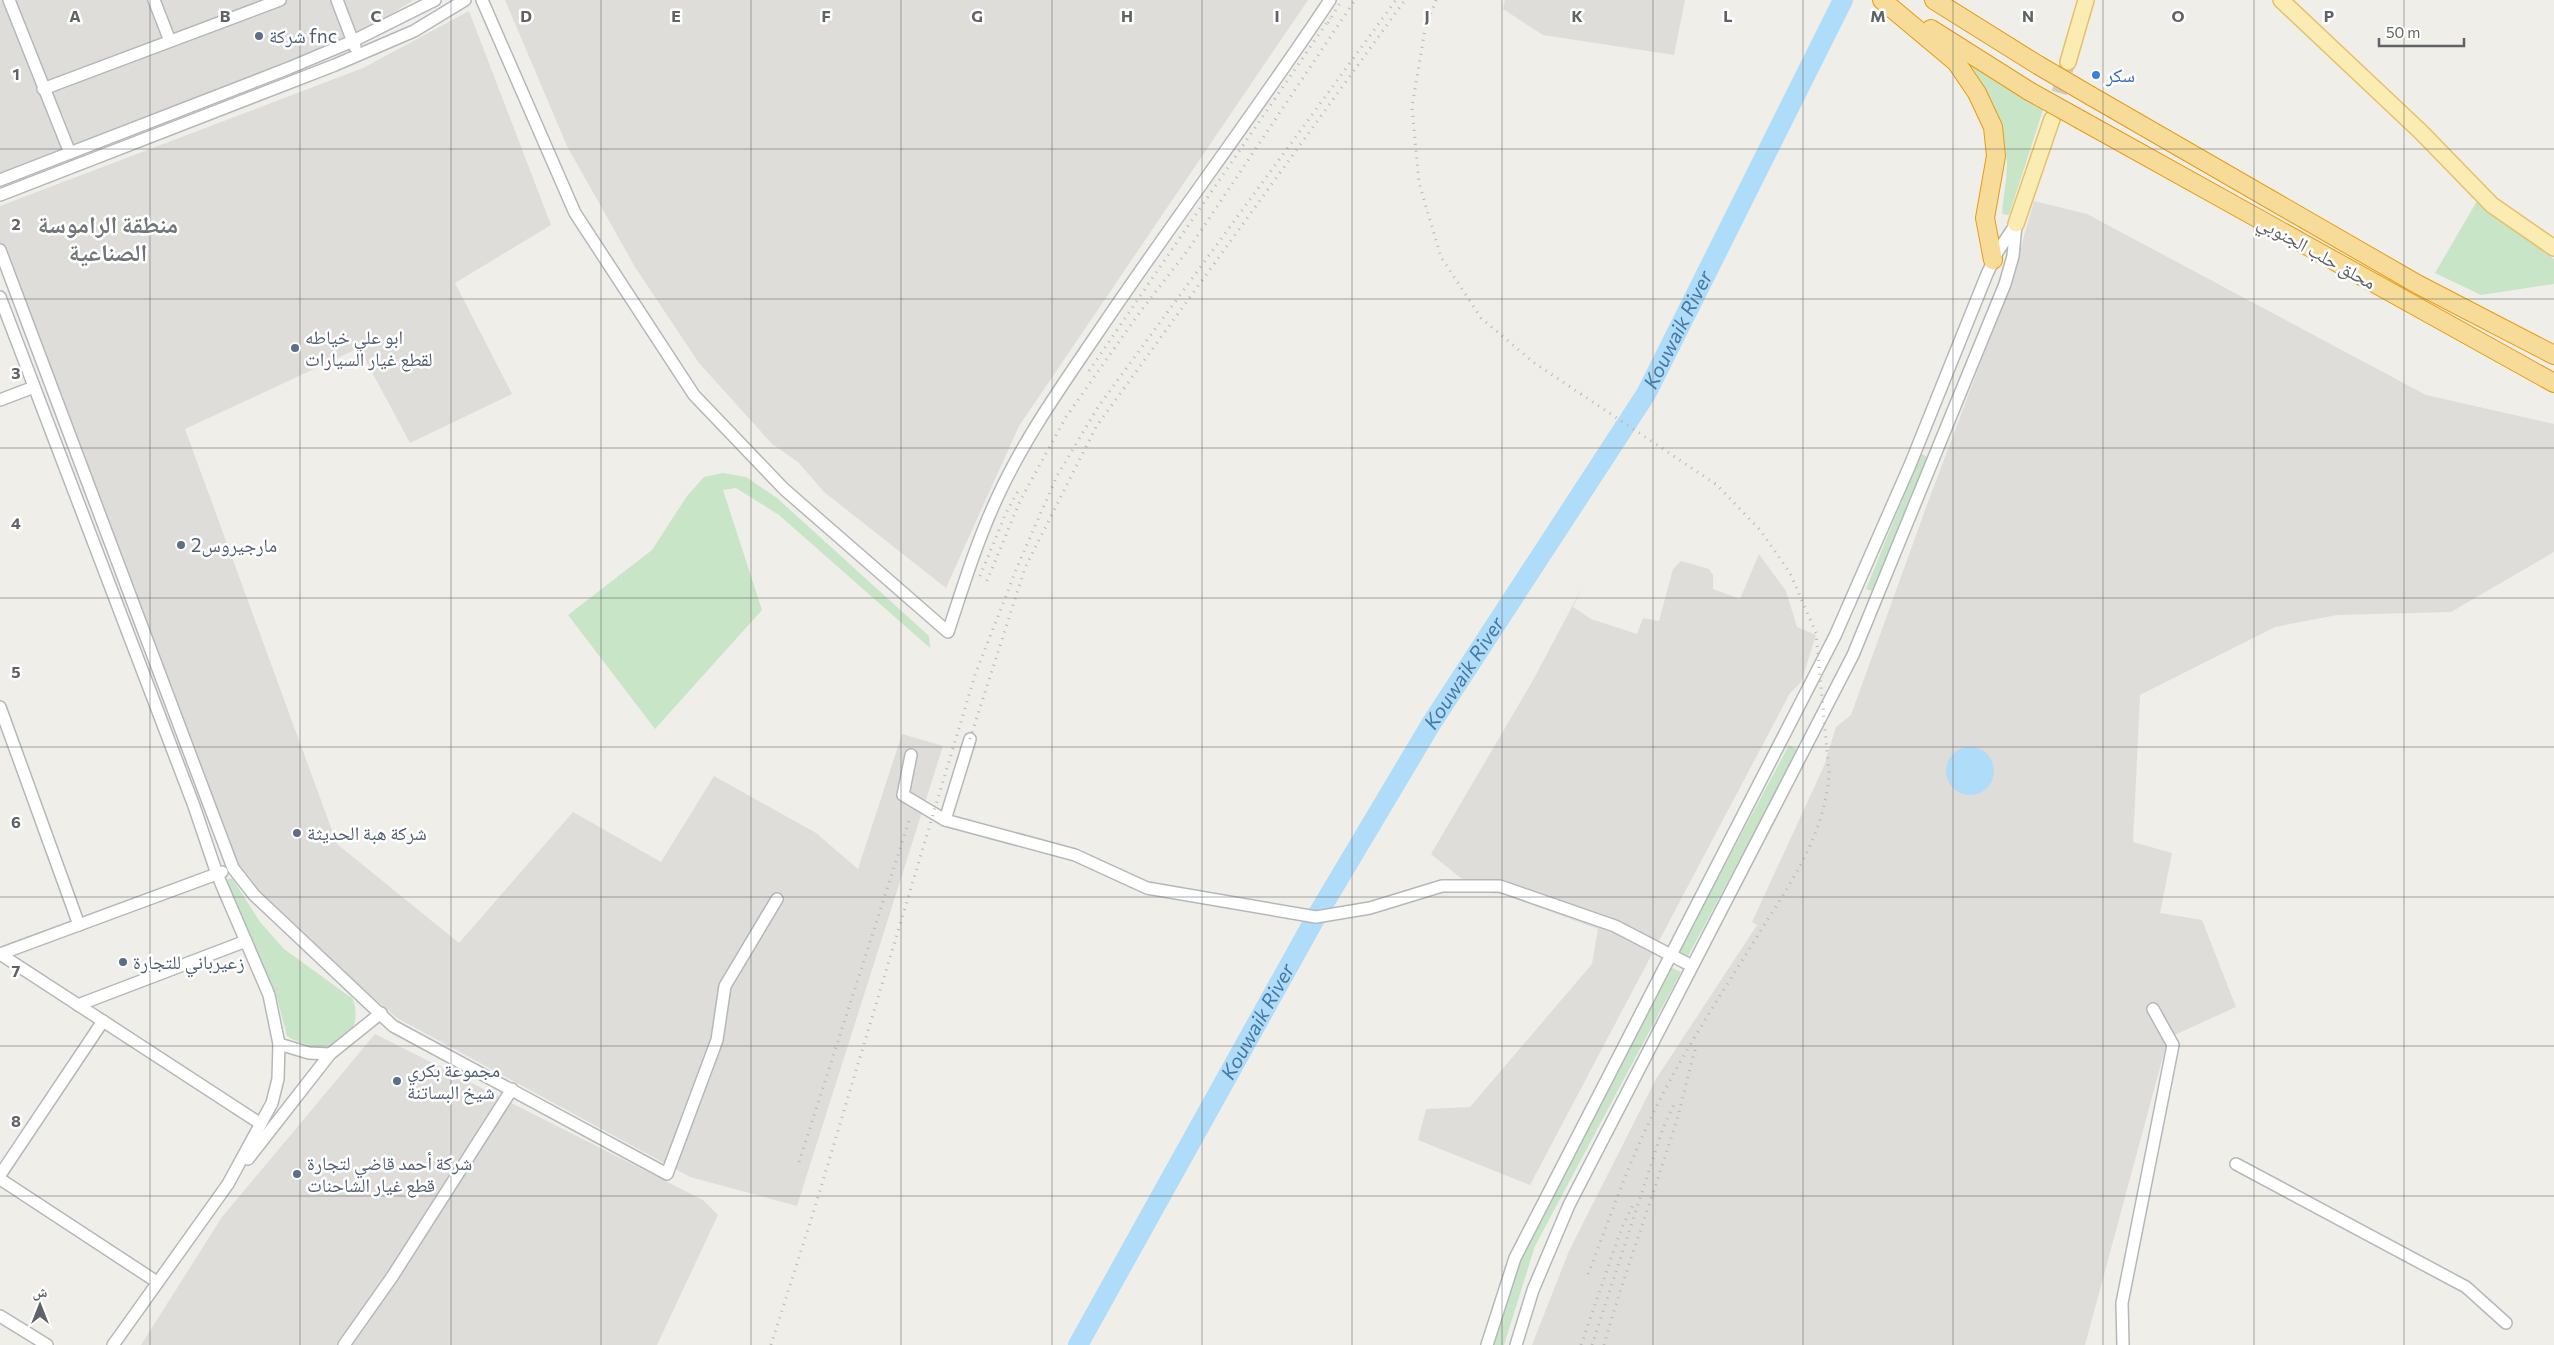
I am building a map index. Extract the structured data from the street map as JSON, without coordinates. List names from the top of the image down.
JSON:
{
  "streets": {
    "highway": ["محلق حلب الجنوبي"]
  },
  "districts": ["منطقة الراموسة الصناعية"],
  "water": ["Kouwaik River"],
  "places": [
    "شركة fnc",
    "سكر",
    "ابو علي خياطه لقطع غيار السيارات",
    "مارجيروس2",
    "شركة هبة الحديثة",
    "زعيرباني للتجارة",
    "مجموعة بكري شيخ البساتنة",
    "شركة أحمد قاضي لتجارة قطع غيار الشاحنات"
  ],
  "scale_bar": "50 m",
  "north": "top",
  "grid": {
    "columns": [
      "A",
      "B",
      "C",
      "D",
      "E",
      "F",
      "G",
      "H",
      "I",
      "J",
      "K",
      "L",
      "M",
      "N",
      "O",
      "P"
    ],
    "rows": [
      "1",
      "2",
      "3",
      "4",
      "5",
      "6",
      "7",
      "8"
    ]
  }
}
